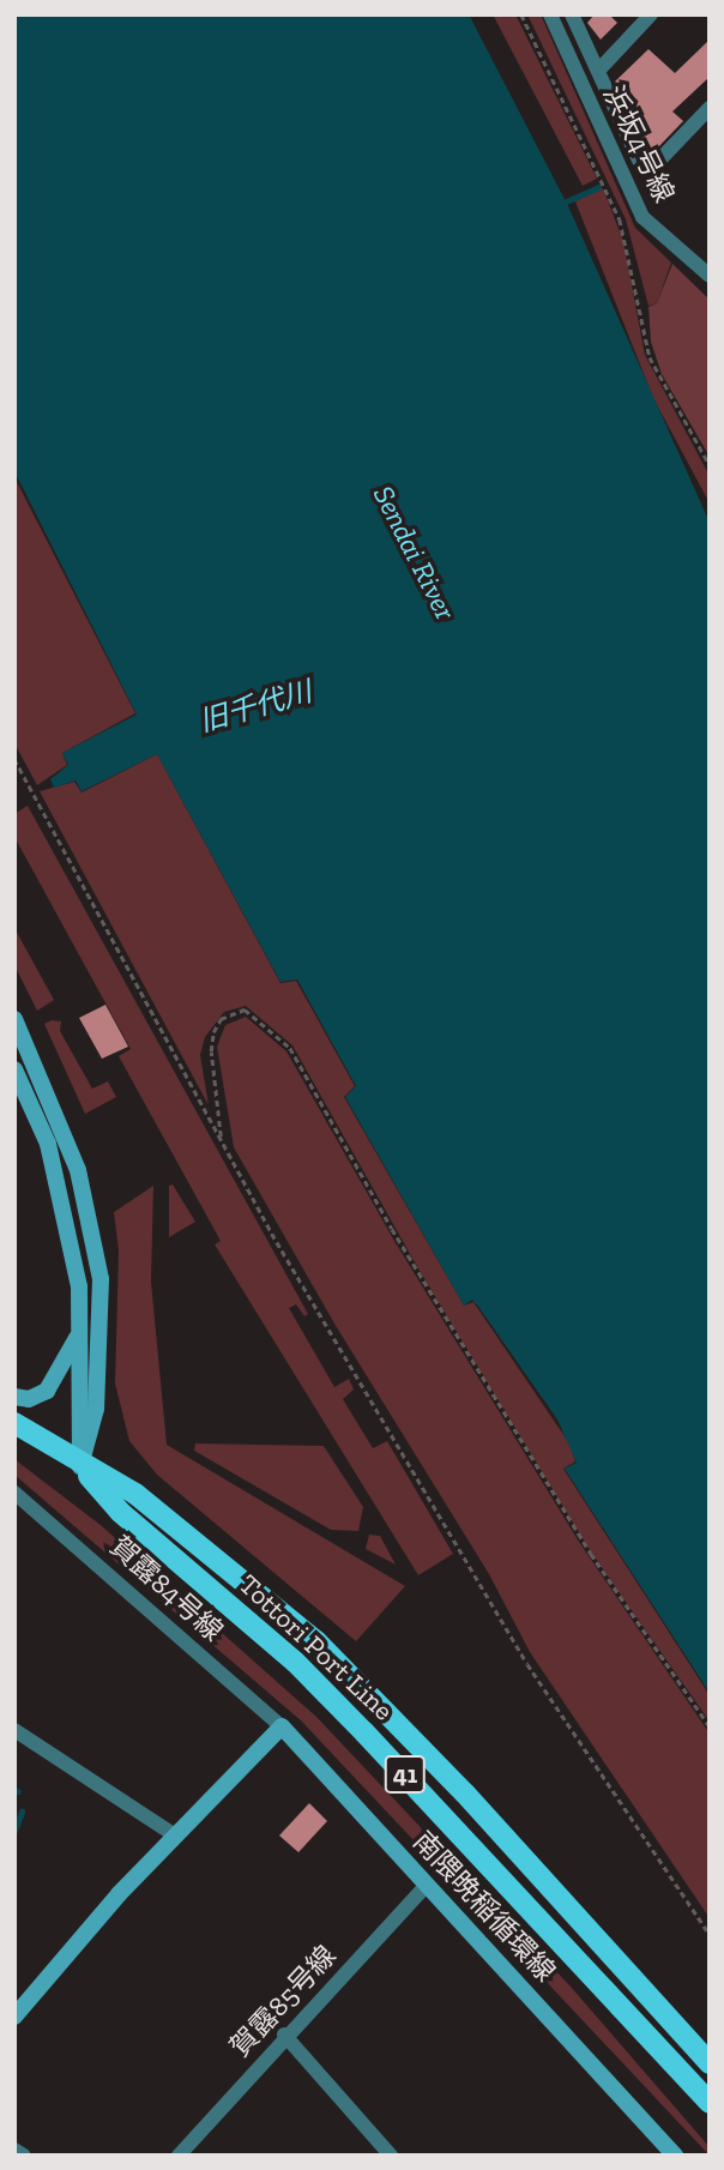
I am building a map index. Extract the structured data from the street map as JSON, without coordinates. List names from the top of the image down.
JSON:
{
  "streets": {
    "main road": ["Tottori Port Line", "41"],
    "street": [
      "浜坂4号線",
      "賀露84号線",
      "南隈晩稲循環線",
      "賀露85号線"
    ]
  },
  "crossings": [
    ["賀露84号線", "南隈晩稲循環線"],
    ["南隈晩稲循環線", "賀露85号線"]
  ],
  "water": ["Sendai River", "旧千代川"]
}
